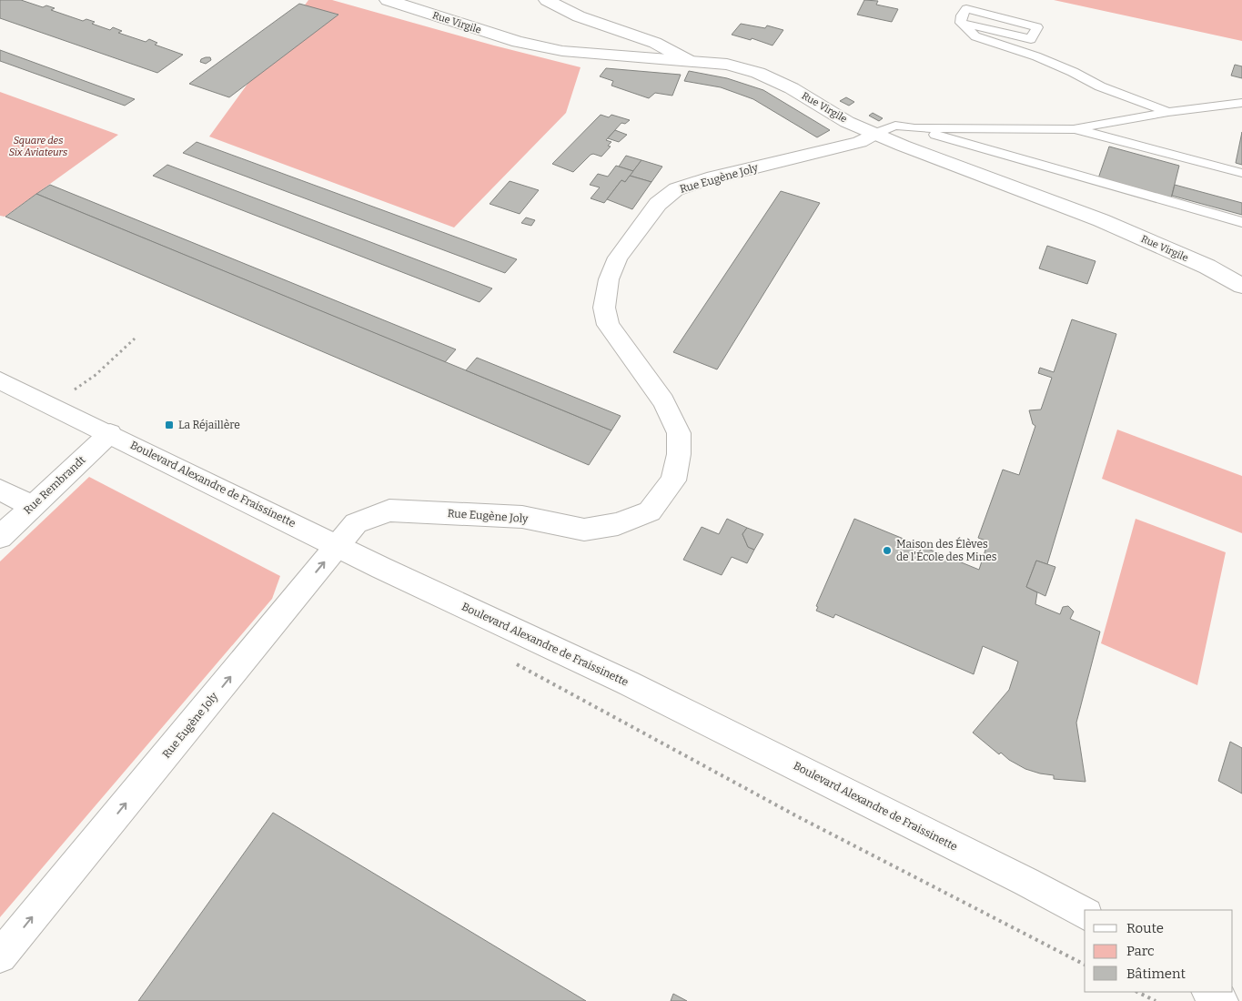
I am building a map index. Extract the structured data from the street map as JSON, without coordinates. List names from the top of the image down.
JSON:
{
  "streets": {
    "street": [
      "Rue Virgile",
      "Rue Eugène Joly",
      "Boulevard Alexandre de Fraissinette",
      "Rue Rembrandt"
    ]
  },
  "crossings": [
    ["Rue Virgile", "Rue Eugène Joly"],
    ["Rue Eugène Joly", "Boulevard Alexandre de Fraissinette"],
    ["Boulevard Alexandre de Fraissinette", "Rue Rembrandt"]
  ],
  "one_way": ["Rue Eugène Joly"],
  "parks": ["Square des Six Aviateurs"],
  "places": {
    "transit": ["La Réjaillère"],
    "other": ["Maison des Élèves de l'École des Mines"]
  },
  "legend": ["Route", "Parc", "Bâtiment"]
}
